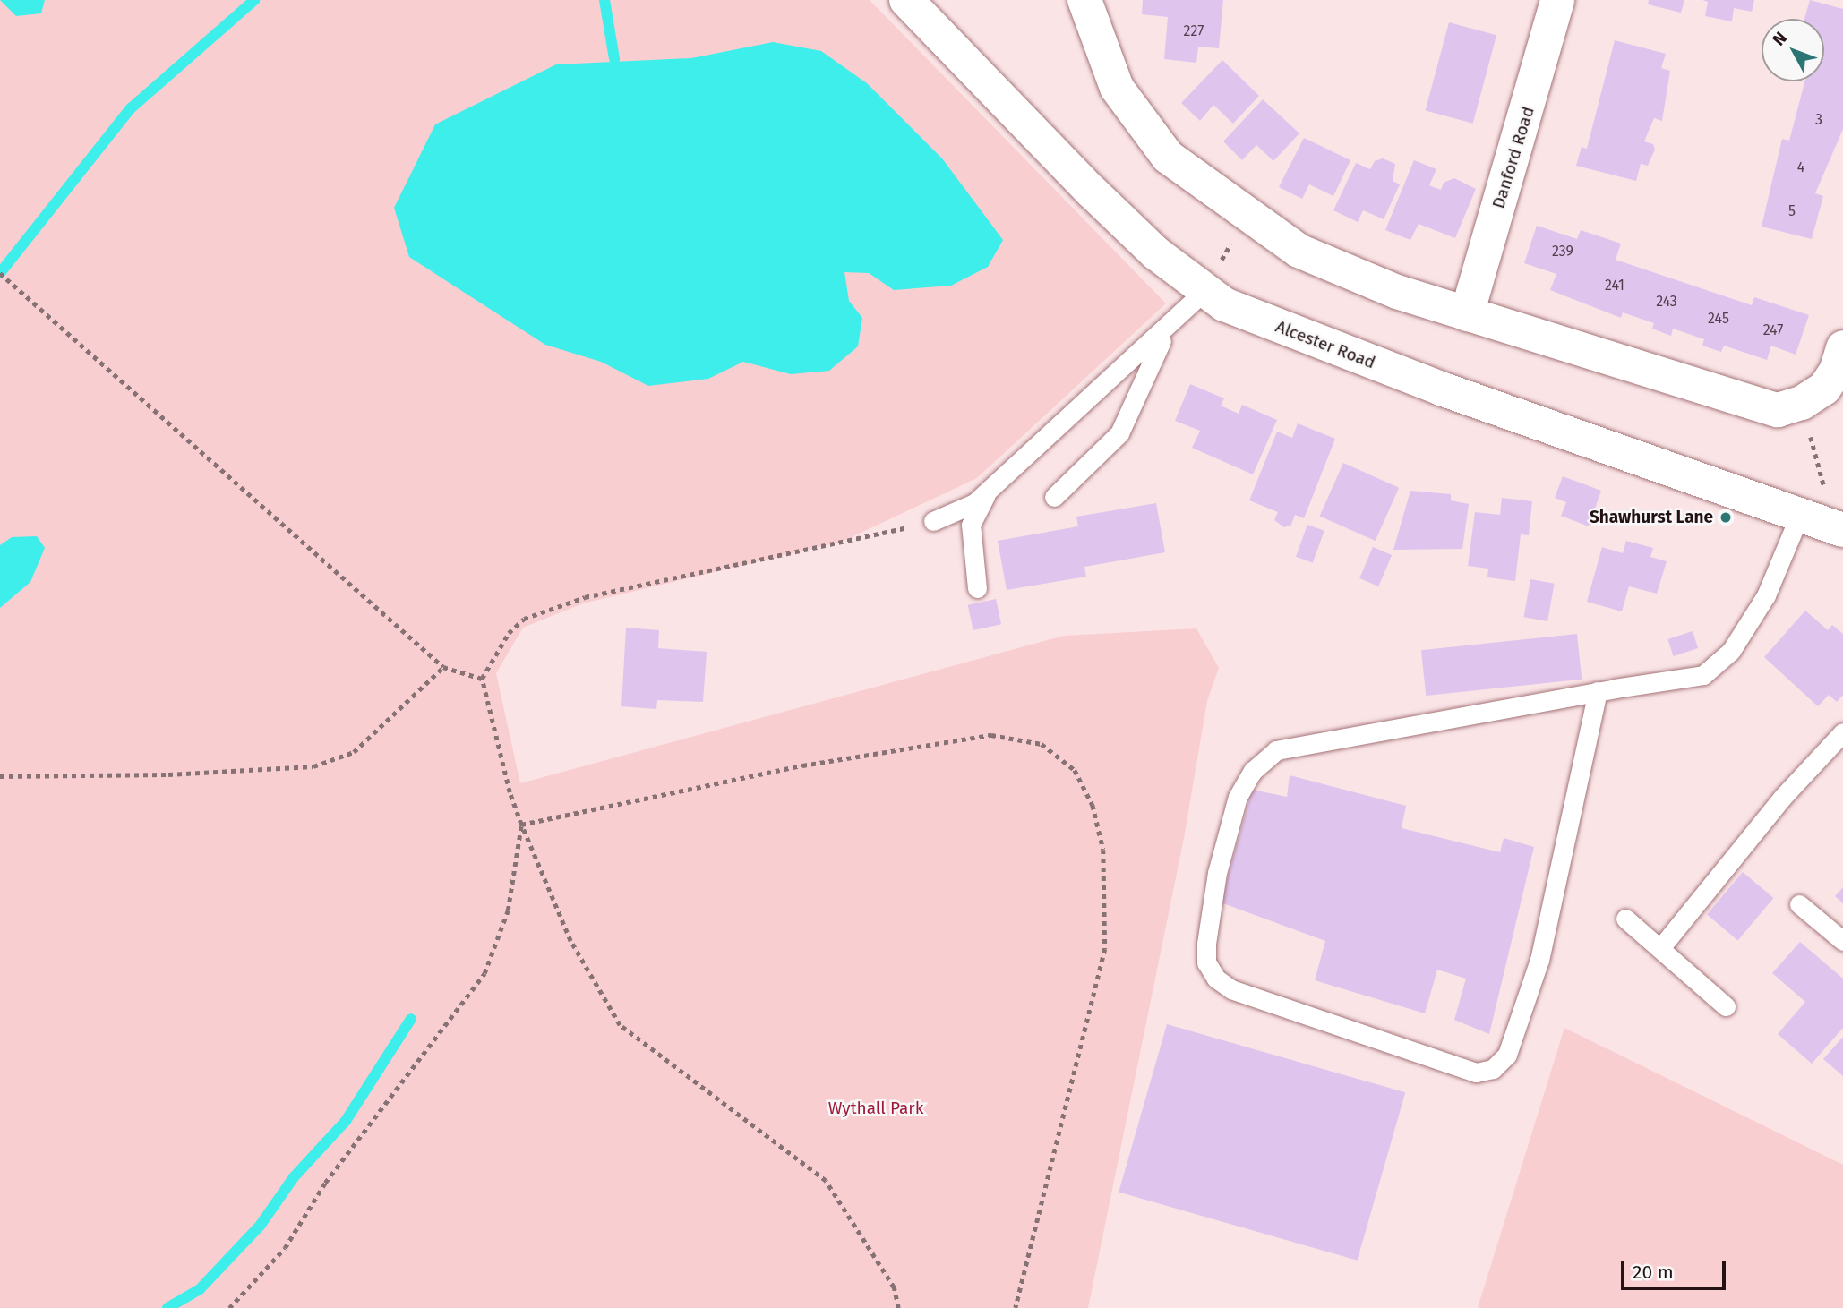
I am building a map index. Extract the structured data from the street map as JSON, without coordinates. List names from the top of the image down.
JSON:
{
  "streets": {
    "street": ["Danford Road", "Alcester Road"]
  },
  "parks": ["Wythall Park"],
  "places": ["Shawhurst Lane"],
  "house_numbers": [
    "227",
    "3",
    "4",
    "5",
    "239",
    "241",
    "243",
    "245",
    "247"
  ],
  "scale_bar": "20 m",
  "north": "top left"
}
